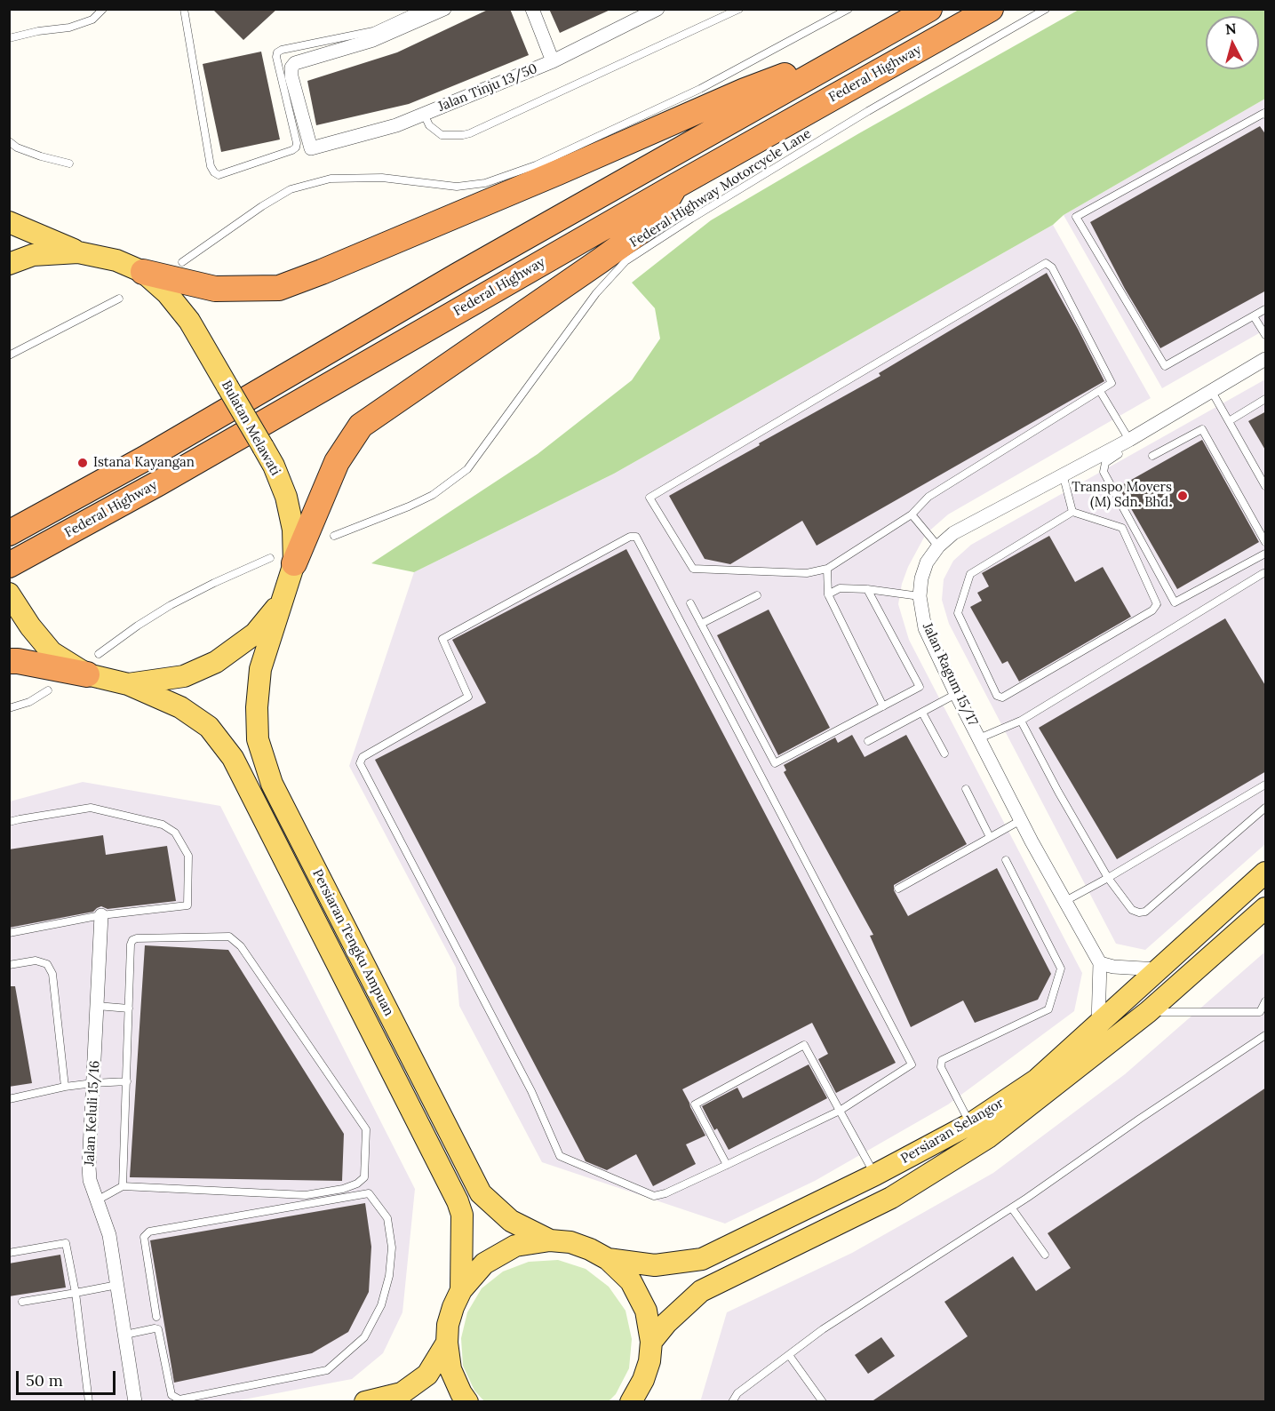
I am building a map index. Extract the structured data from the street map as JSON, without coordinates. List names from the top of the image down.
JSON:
{
  "streets": {
    "highway": ["Federal Highway"],
    "main road": ["Bulatan Melawati", "Persiaran Tengku Ampuan", "Persiaran Selangor"],
    "street": ["Jalan Tinju 13/50", "Jalan Ragum 15/17", "Jalan Keluli 15/16"],
    "lane": ["Federal Highway Motorcycle Lane"]
  },
  "crossings": [
    ["Bulatan Melawati", "Persiaran Tengku Ampuan"]
  ],
  "places": ["Istana Kayangan", "Transpo Movers (M) Sdn. Bhd."],
  "scale_bar": "50 m",
  "north": "top"
}
